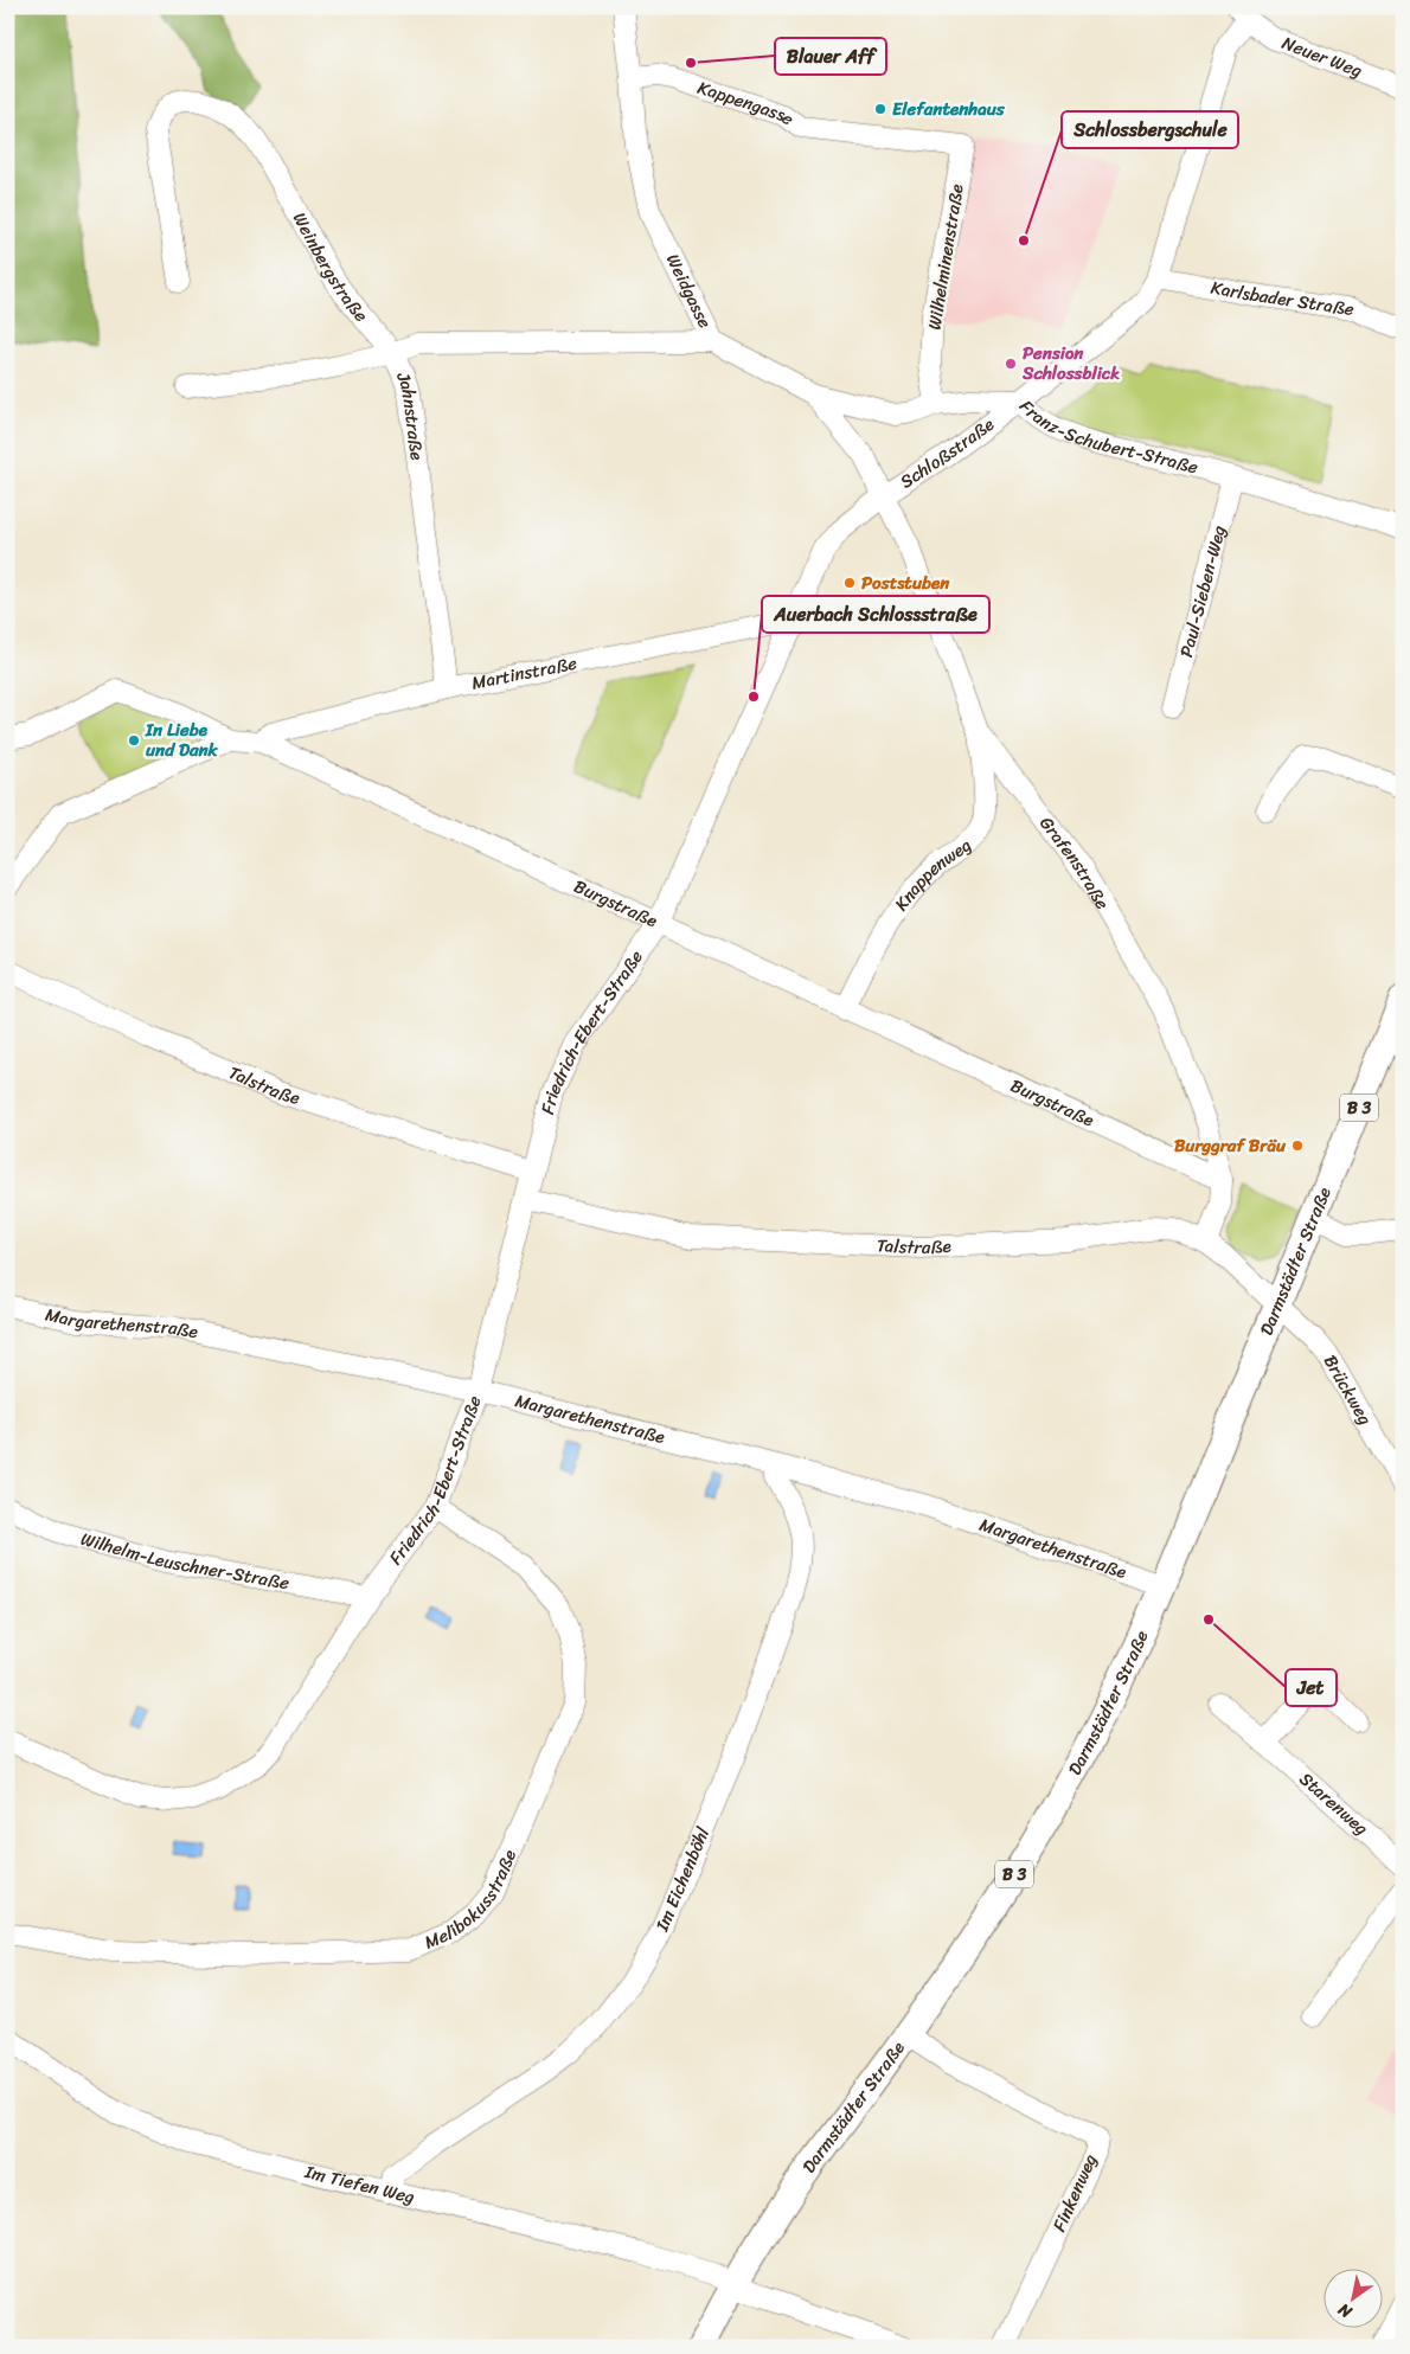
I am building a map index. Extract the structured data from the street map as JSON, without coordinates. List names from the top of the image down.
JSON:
{
  "streets": {
    "main road": ["B 3", "Darmstädter Straße"],
    "street": [
      "Neuer Weg",
      "Kappengasse",
      "Wilhelminenstraße",
      "Weinbergstraße",
      "Weidgasse",
      "Karlsbader Straße",
      "Jahnstraße",
      "Franz-Schubert-Straße",
      "Schloßstraße",
      "Paul-Sieben-Weg",
      "Martinstraße",
      "Grafenstraße",
      "Knappenweg",
      "Burgstraße",
      "Friedrich-Ebert-Straße",
      "Talstraße",
      "Margarethenstraße",
      "Brückweg",
      "Wilhelm-Leuschner-Straße",
      "Starenweg",
      "Im Eichenböhl",
      "Melibokusstraße",
      "Im Tiefen Weg",
      "Finkenweg"
    ]
  },
  "crossings": [
    ["Neuer Weg", "Schloßstraße"],
    ["Kappengasse", "Wilhelminenstraße"],
    ["Kappengasse", "Weidgasse"],
    ["Wilhelminenstraße", "Franz-Schubert-Straße"],
    ["Weinbergstraße", "Jahnstraße"],
    ["Weidgasse", "Franz-Schubert-Straße"],
    ["Weidgasse", "Schloßstraße"],
    ["Weidgasse", "Grafenstraße"],
    ["Karlsbader Straße", "Schloßstraße"],
    ["Jahnstraße", "Martinstraße"],
    ["Franz-Schubert-Straße", "Schloßstraße"],
    ["Franz-Schubert-Straße", "Paul-Sieben-Weg"],
    ["Schloßstraße", "Martinstraße"],
    ["Schloßstraße", "Grafenstraße"],
    ["Schloßstraße", "Burgstraße"],
    ["Schloßstraße", "Friedrich-Ebert-Straße"],
    ["Martinstraße", "Burgstraße"],
    ["Grafenstraße", "Knappenweg"],
    ["Grafenstraße", "Burgstraße"],
    ["Grafenstraße", "Talstraße"],
    ["Knappenweg", "Burgstraße"],
    ["Burgstraße", "Friedrich-Ebert-Straße"],
    ["Friedrich-Ebert-Straße", "Talstraße"],
    ["Friedrich-Ebert-Straße", "Margarethenstraße"],
    ["Friedrich-Ebert-Straße", "Wilhelm-Leuschner-Straße"],
    ["Friedrich-Ebert-Straße", "Melibokusstraße"],
    ["Talstraße", "Darmstädter Straße"],
    ["Talstraße", "Brückweg"],
    ["Darmstädter Straße", "Margarethenstraße"],
    ["Darmstädter Straße", "Brückweg"],
    ["Darmstädter Straße", "Im Tiefen Weg"],
    ["Darmstädter Straße", "Finkenweg"],
    ["Margarethenstraße", "Im Eichenböhl"],
    ["Im Eichenböhl", "Im Tiefen Weg"]
  ],
  "places": [
    "Blauer Aff",
    "Elefantenhaus",
    "Schlossbergschule",
    "Pension Schlossblick",
    "Poststuben",
    "Auerbach Schlossstraße",
    "In Liebe und Dank",
    "Burggraf Bräu",
    "Jet"
  ],
  "north": "bottom left"
}
